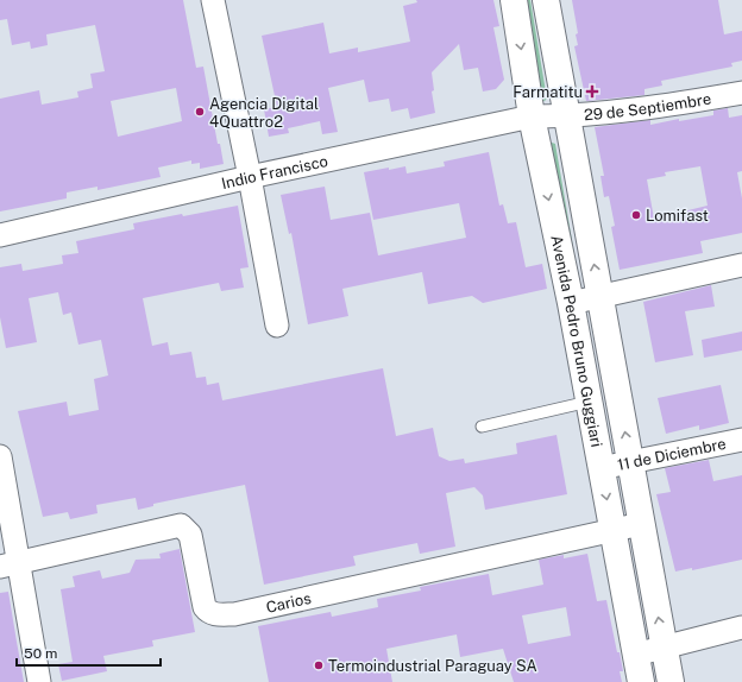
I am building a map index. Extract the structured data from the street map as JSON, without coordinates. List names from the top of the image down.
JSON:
{
  "streets": {
    "main road": ["Avenida Pedro Bruno Guggiari"],
    "street": [
      "29 de Septiembre",
      "Indio Francisco",
      "11 de Diciembre",
      "Carios"
    ]
  },
  "crossings": [
    ["29 de Septiembre", "Indio Francisco"],
    ["29 de Septiembre", "Avenida Pedro Bruno Guggiari"],
    ["Indio Francisco", "Avenida Pedro Bruno Guggiari"],
    ["Avenida Pedro Bruno Guggiari", "11 de Diciembre"],
    ["Avenida Pedro Bruno Guggiari", "Carios"]
  ],
  "places": {
    "health": ["Farmatitu"],
    "other": ["Agencia Digital 4Quattro2", "Lomifast", "Termoindustrial Paraguay SA"]
  },
  "scale_bar": "50 m"
}
